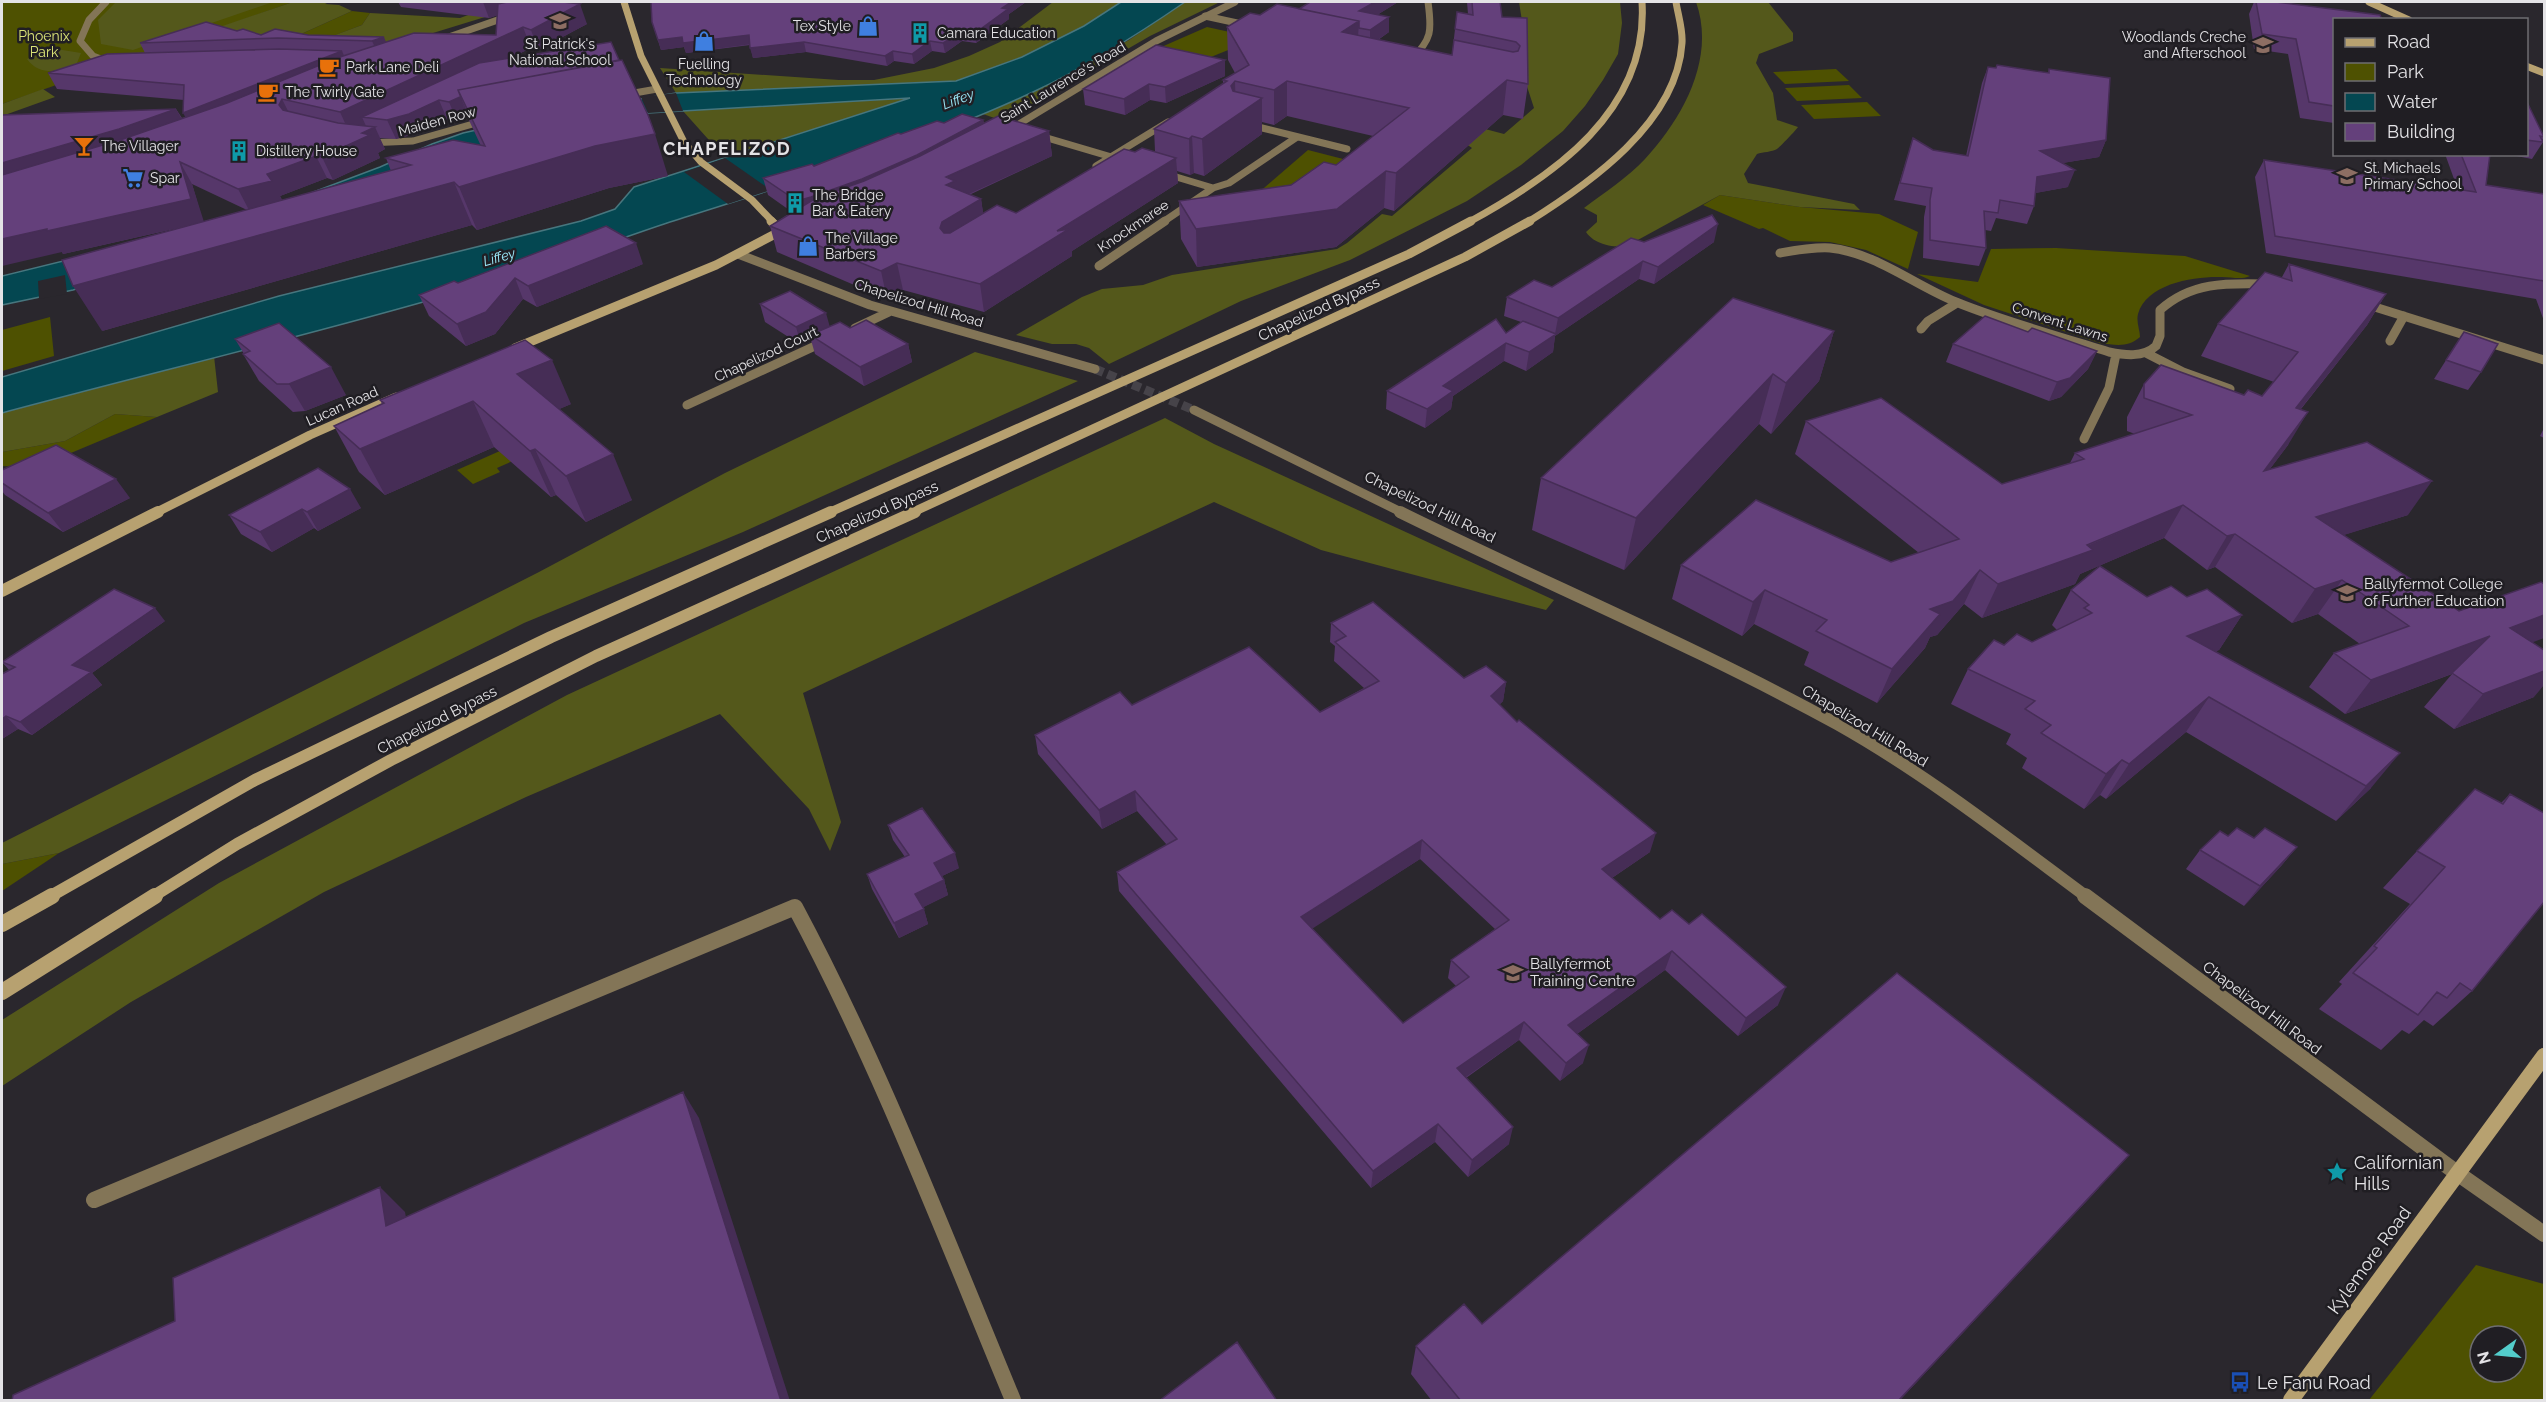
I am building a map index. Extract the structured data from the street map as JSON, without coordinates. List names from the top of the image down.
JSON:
{
  "streets": {
    "main road": ["Chapelizod Bypass", "Lucan Road", "Kylemore Road"],
    "street": [
      "Saint Laurence's Road",
      "Maiden Row",
      "Knockmaree",
      "Chapelizod Hill Road",
      "Convent Lawns",
      "Chapelizod Court"
    ]
  },
  "crossings": [
    ["Chapelizod Hill Road", "Kylemore Road"]
  ],
  "districts": ["CHAPELIZOD"],
  "water": ["Liffey"],
  "parks": ["Phoenix Park"],
  "places": {
    "school or university": [
      "St Patrick's National School",
      "Woodlands Creche and Afterschool",
      "St. Michaels Primary School",
      "Ballyfermot College of Further Education",
      "Ballyfermot Training Centre"
    ],
    "shop": ["Tex Style", "Fuelling Technology", "The Village Barbers"],
    "building": ["Camara Education", "Distillery House", "The Bridge Bar & Eatery"],
    "cafe": ["Park Lane Deli", "The Twirly Gate"],
    "bar": ["The Villager"],
    "supermarket": ["Spar"],
    "place": ["Californian Hills"],
    "bus stop": ["Le Fanu Road"]
  },
  "legend": [
    "Road",
    "Park",
    "Water",
    "Building"
  ],
  "north": "left"
}
